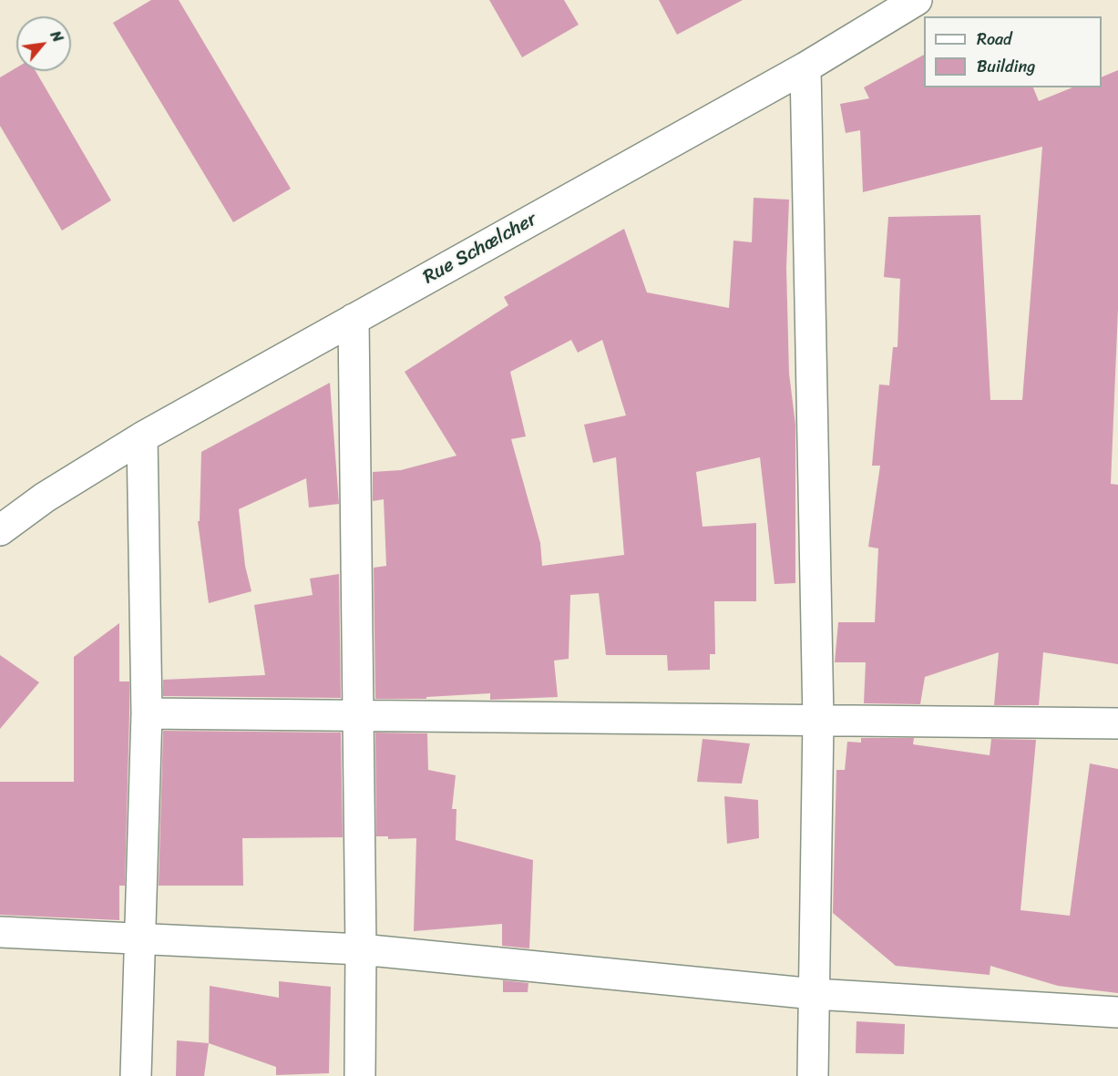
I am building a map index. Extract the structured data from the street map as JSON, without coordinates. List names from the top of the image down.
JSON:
{
  "streets": {
    "street": ["Rue Schœlcher"]
  },
  "legend": ["Road", "Building"],
  "north": "top right"
}
